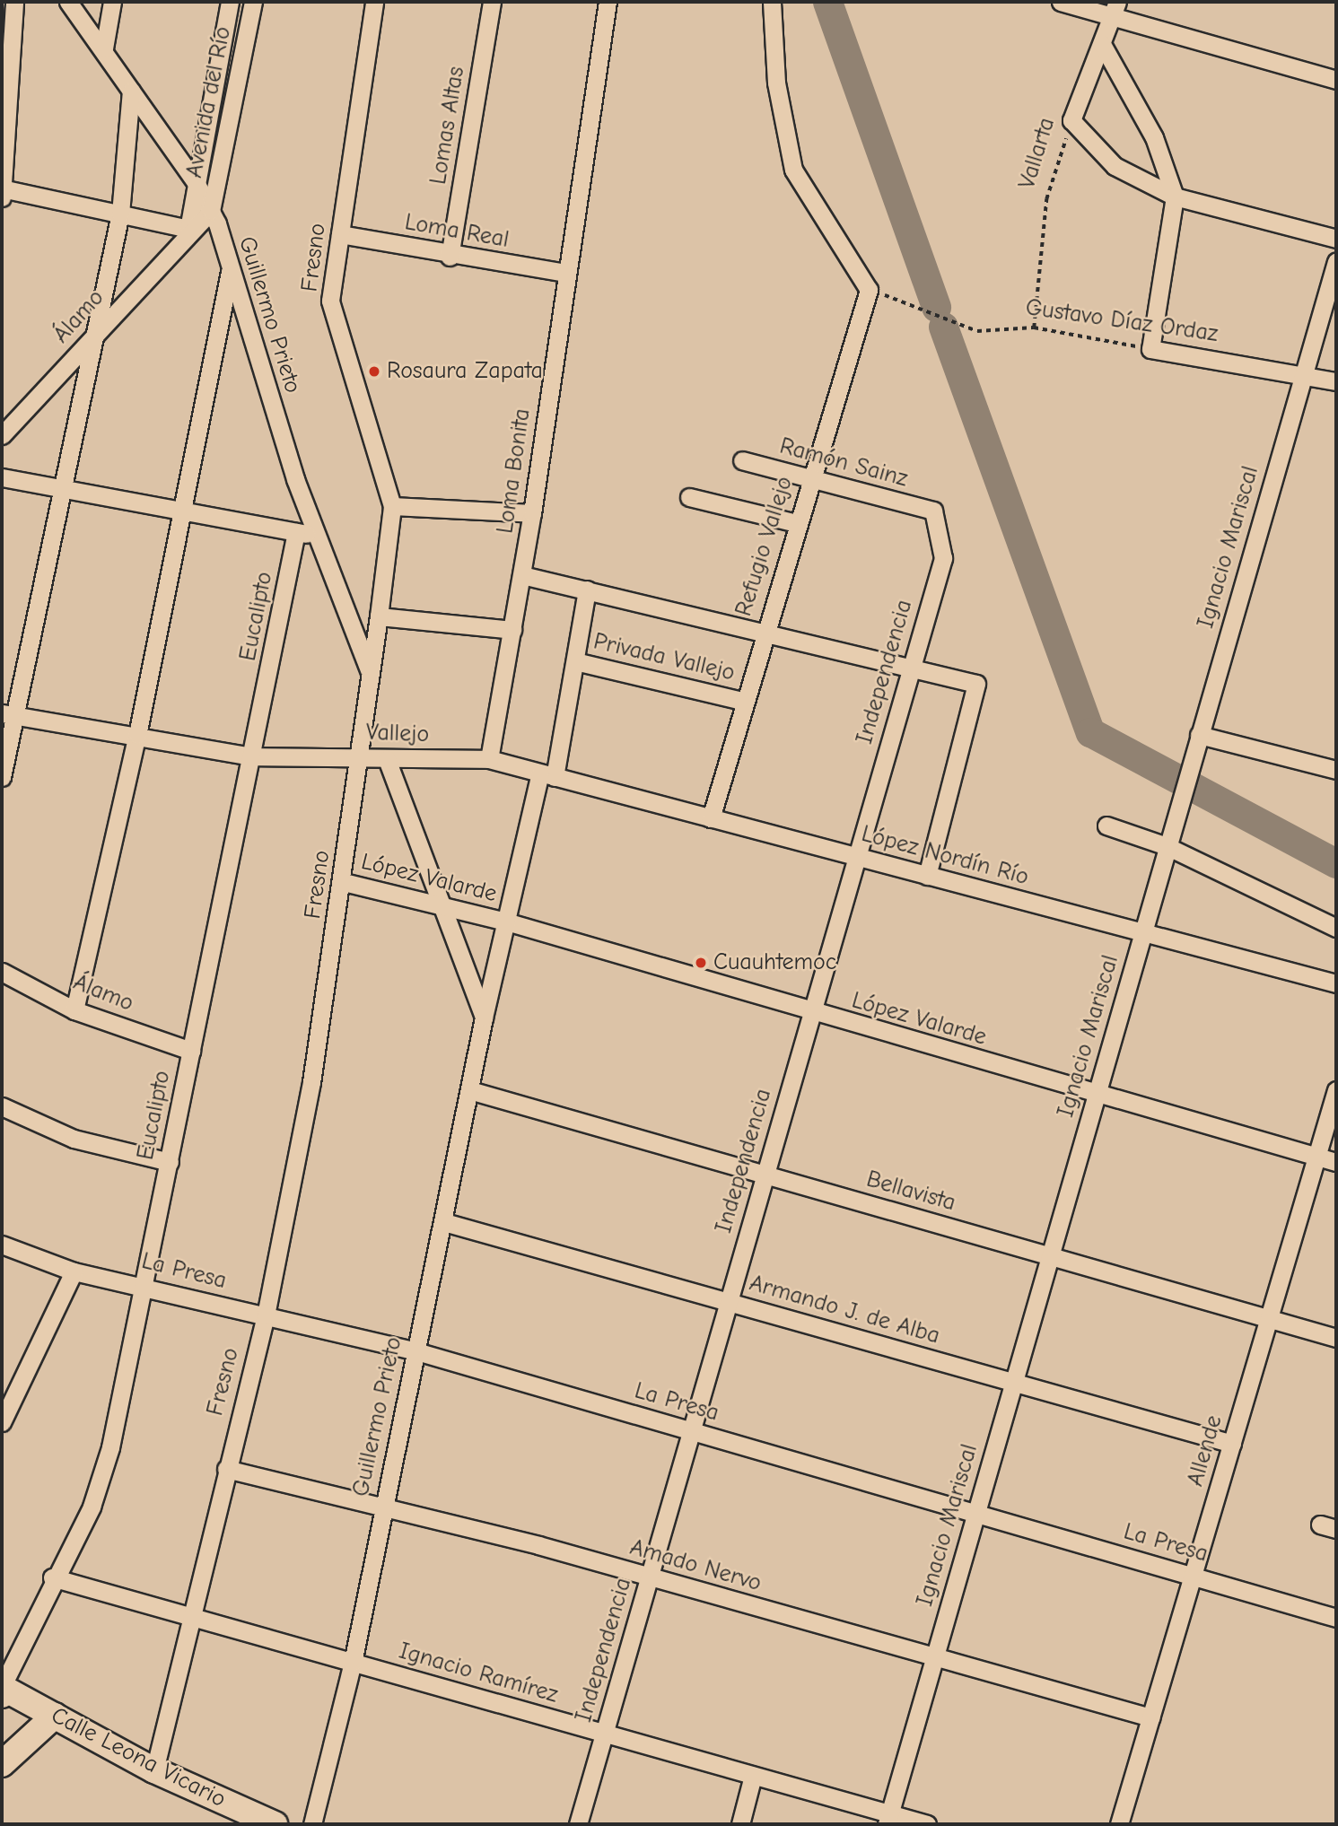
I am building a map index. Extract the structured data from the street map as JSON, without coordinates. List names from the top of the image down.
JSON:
{
  "streets": {
    "main road": ["Calle Leona Vicario"],
    "street": [
      "Avenida del Río",
      "Lomas Altas",
      "Vallarta",
      "Loma Real",
      "Fresno",
      "Guillermo Prieto",
      "Álamo",
      "Gustavo Díaz Ordaz",
      "Ramón Sainz",
      "Loma Bonita",
      "Refugio Vallejo",
      "Ignacio Mariscal",
      "Eucalipto",
      "Privada Vallejo",
      "Independencia",
      "Vallejo",
      "López Nordín Río",
      "López Valarde",
      "Bellavista",
      "La Presa",
      "Armando J. de Alba",
      "Allende",
      "Amado Nervo",
      "Ignacio Ramírez"
    ]
  },
  "crossings": [
    ["Avenida del Río", "Guillermo Prieto"],
    ["Avenida del Río", "Álamo"],
    ["Lomas Altas", "Loma Real"],
    ["Vallarta", "Gustavo Díaz Ordaz"],
    ["Loma Real", "Fresno"],
    ["Loma Real", "Loma Bonita"],
    ["Fresno", "Guillermo Prieto"],
    ["Fresno", "Vallejo"],
    ["Fresno", "López Valarde"],
    ["Fresno", "La Presa"],
    ["Fresno", "Amado Nervo"],
    ["Fresno", "Ignacio Ramírez"],
    ["Fresno", "Calle Leona Vicario"],
    ["Guillermo Prieto", "Álamo"],
    ["Guillermo Prieto", "Privada Vallejo"],
    ["Guillermo Prieto", "Vallejo"],
    ["Guillermo Prieto", "López Nordín Río"],
    ["Guillermo Prieto", "López Valarde"],
    ["Guillermo Prieto", "Bellavista"],
    ["Guillermo Prieto", "La Presa"],
    ["Guillermo Prieto", "Armando J. de Alba"],
    ["Guillermo Prieto", "Amado Nervo"],
    ["Guillermo Prieto", "Ignacio Ramírez"],
    ["Álamo", "Eucalipto"],
    ["Gustavo Díaz Ordaz", "Refugio Vallejo"],
    ["Gustavo Díaz Ordaz", "Ignacio Mariscal"],
    ["Ramón Sainz", "Refugio Vallejo"],
    ["Ramón Sainz", "Independencia"],
    ["Loma Bonita", "Vallejo"],
    ["Refugio Vallejo", "Privada Vallejo"],
    ["Refugio Vallejo", "López Nordín Río"],
    ["Ignacio Mariscal", "López Nordín Río"],
    ["Ignacio Mariscal", "López Valarde"],
    ["Ignacio Mariscal", "Bellavista"],
    ["Ignacio Mariscal", "La Presa"],
    ["Ignacio Mariscal", "Armando J. de Alba"],
    ["Ignacio Mariscal", "Amado Nervo"],
    ["Ignacio Mariscal", "Ignacio Ramírez"],
    ["Eucalipto", "Vallejo"],
    ["Eucalipto", "La Presa"],
    ["Eucalipto", "Ignacio Ramírez"],
    ["Eucalipto", "Calle Leona Vicario"],
    ["Independencia", "López Nordín Río"],
    ["Independencia", "López Valarde"],
    ["Independencia", "Bellavista"],
    ["Independencia", "La Presa"],
    ["Independencia", "Armando J. de Alba"],
    ["Independencia", "Amado Nervo"],
    ["Independencia", "Ignacio Ramírez"],
    ["Vallejo", "López Nordín Río"],
    ["López Valarde", "Allende"],
    ["Bellavista", "Allende"],
    ["La Presa", "Allende"],
    ["Armando J. de Alba", "Allende"],
    ["Allende", "Amado Nervo"]
  ],
  "places": ["Rosaura Zapata", "Cuauhtemoc"]
}
